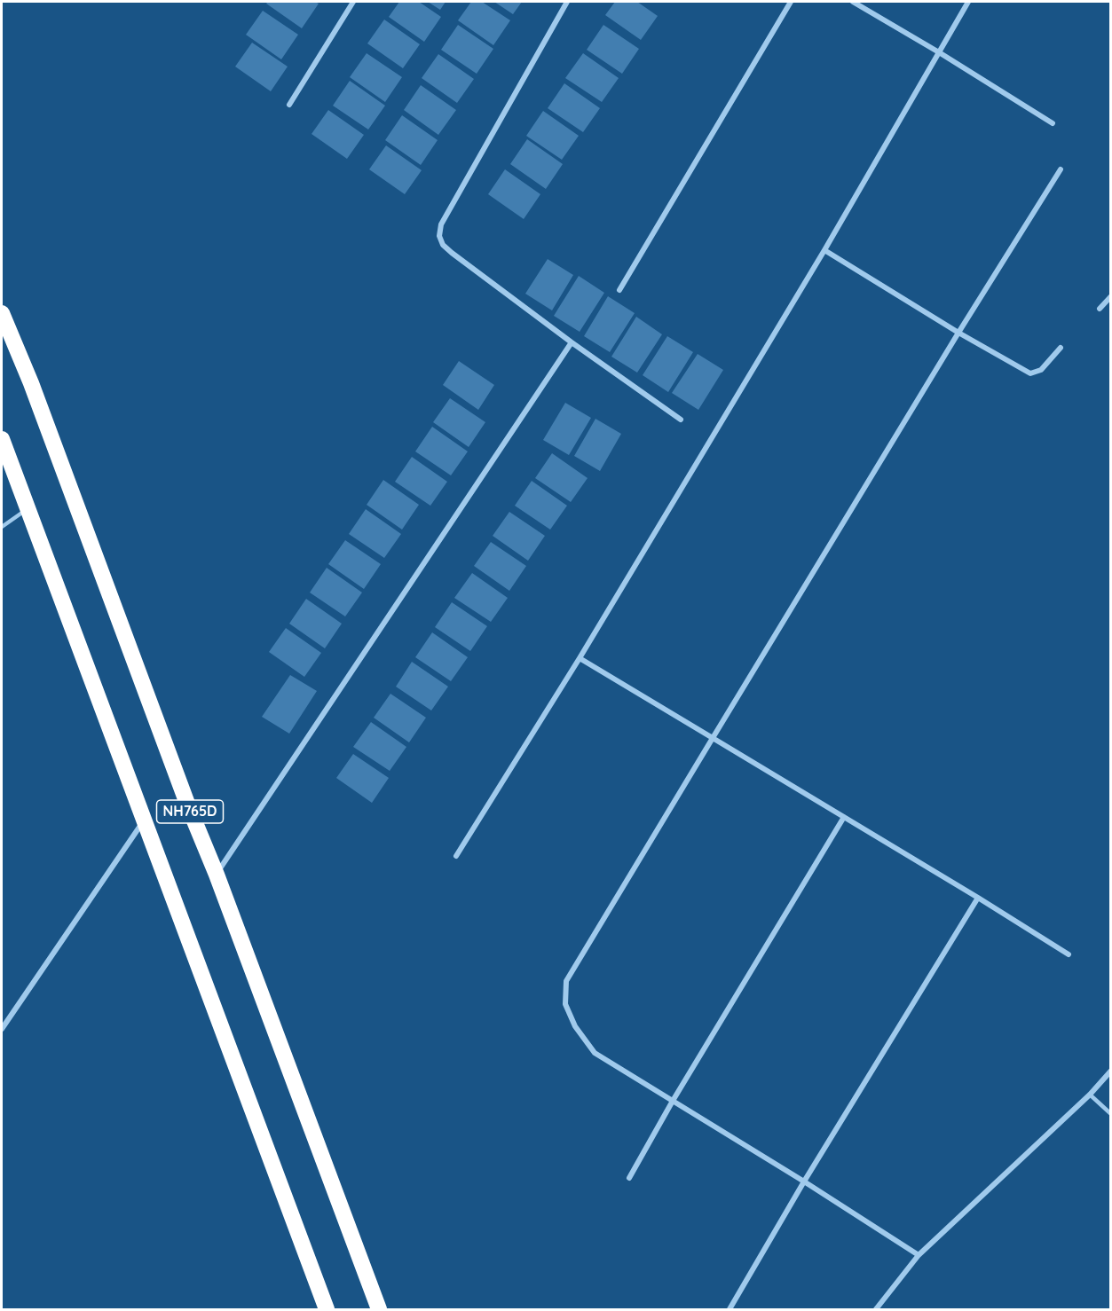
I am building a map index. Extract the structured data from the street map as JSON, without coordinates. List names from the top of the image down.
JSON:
{
  "streets": {
    "highway": ["NH765D"]
  }
}
